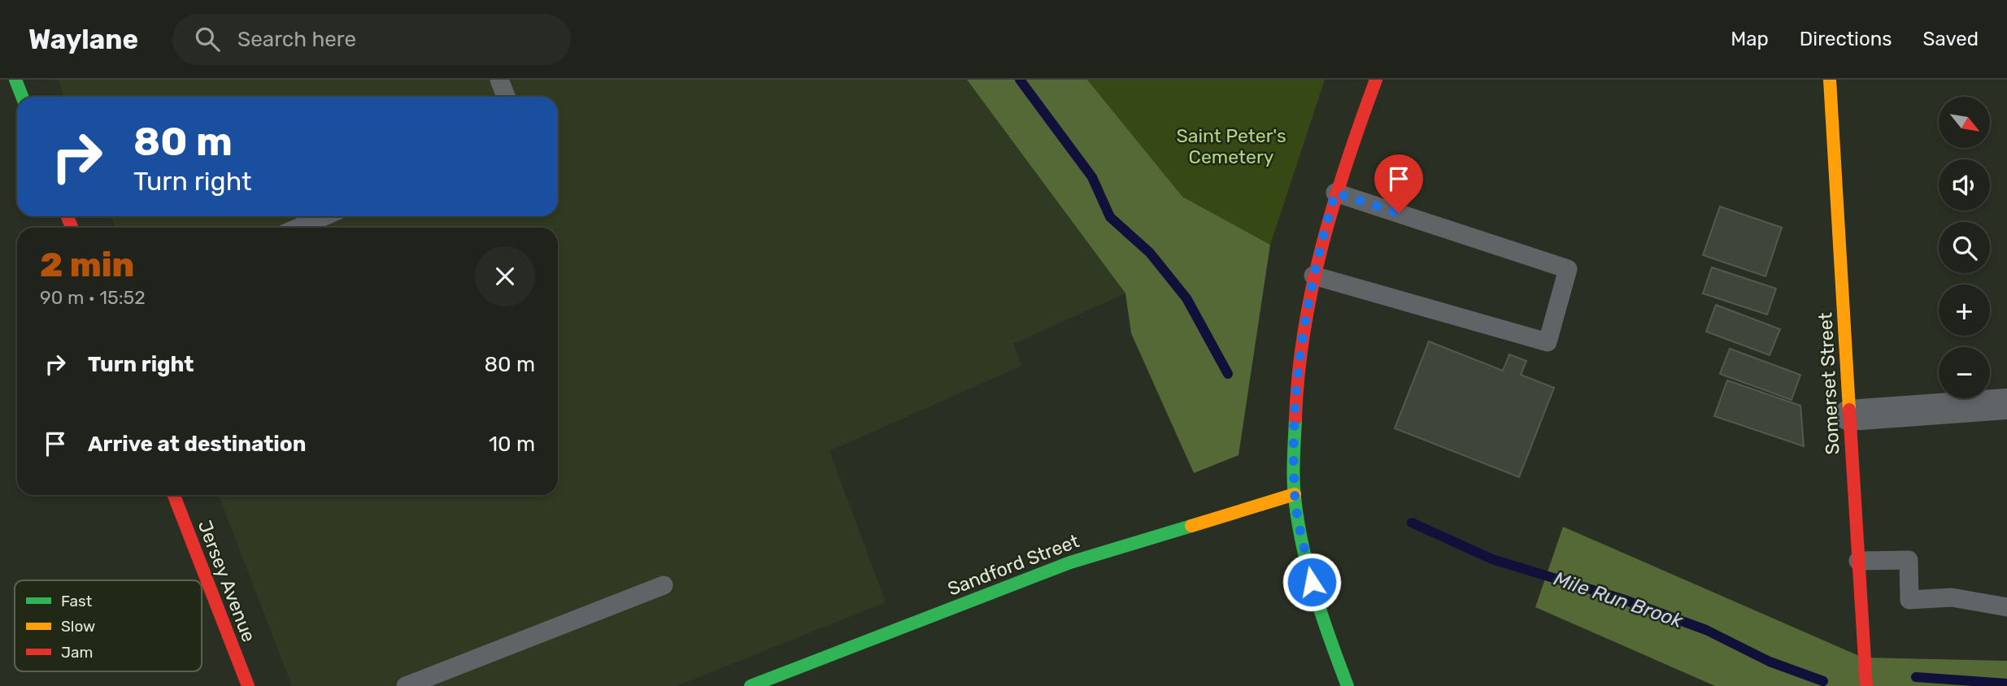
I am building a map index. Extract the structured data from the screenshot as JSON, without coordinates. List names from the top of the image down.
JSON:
{
  "streets": {
    "street": ["Somerset Street", "Sandford Street", "Jersey Avenue"]
  },
  "water": ["Mile Run Brook"],
  "parks": ["Saint Peter's Cemetery"],
  "legend": ["Fast", "Slow", "Jam"],
  "north": "bottom right",
  "page": {
    "header": "Waylane",
    "search": "Search here",
    "nav": ["Map", "Directions", "Saved"],
    "map_buttons": ["+", "−"],
    "turn": ["80 m", "Turn right"],
    "heading": ["2 min", "90 m · 15:52"],
    "list": [
      {
        "name": "Turn right",
        "value": "80 m"
      },
      {
        "name": "Arrive at destination",
        "value": "10 m"
      }
    ]
  }
}
